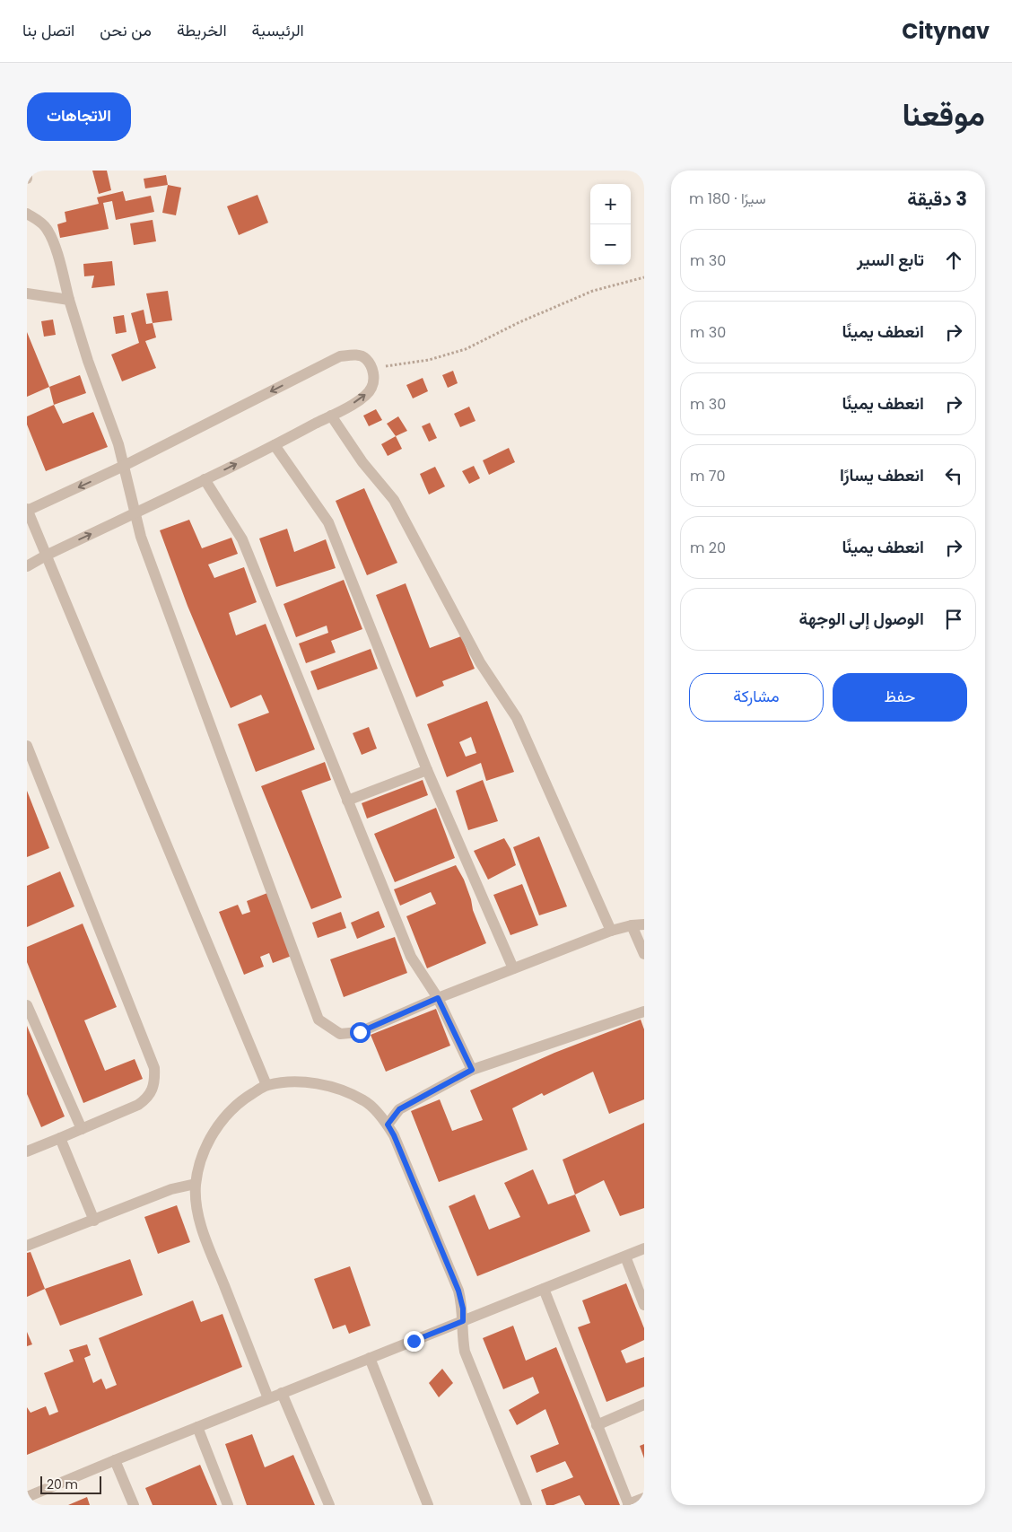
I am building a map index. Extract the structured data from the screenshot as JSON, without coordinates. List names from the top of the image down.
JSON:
{
  "scale_bar": "20 m",
  "page": {
    "header": "Citynav",
    "nav": [
      "الرئيسية",
      "الخريطة",
      "من نحن",
      "اتصل بنا"
    ],
    "title": "موقعنا",
    "buttons": [
      "الاتجاهات",
      ["حفظ", "مشاركة"]
    ],
    "heading": ["3 دقيقة", "سيرًا · 180 m"],
    "map_buttons": ["+", "−"],
    "list": [
      ["تابع السير", "30 m"],
      ["انعطف يمينًا", "30 m"],
      ["انعطف يمينًا", "30 m"],
      ["انعطف يسارًا", "70 m"],
      ["انعطف يمينًا", "20 m"],
      "الوصول إلى الوجهة"
    ],
    "scale": "20 m"
  }
}
